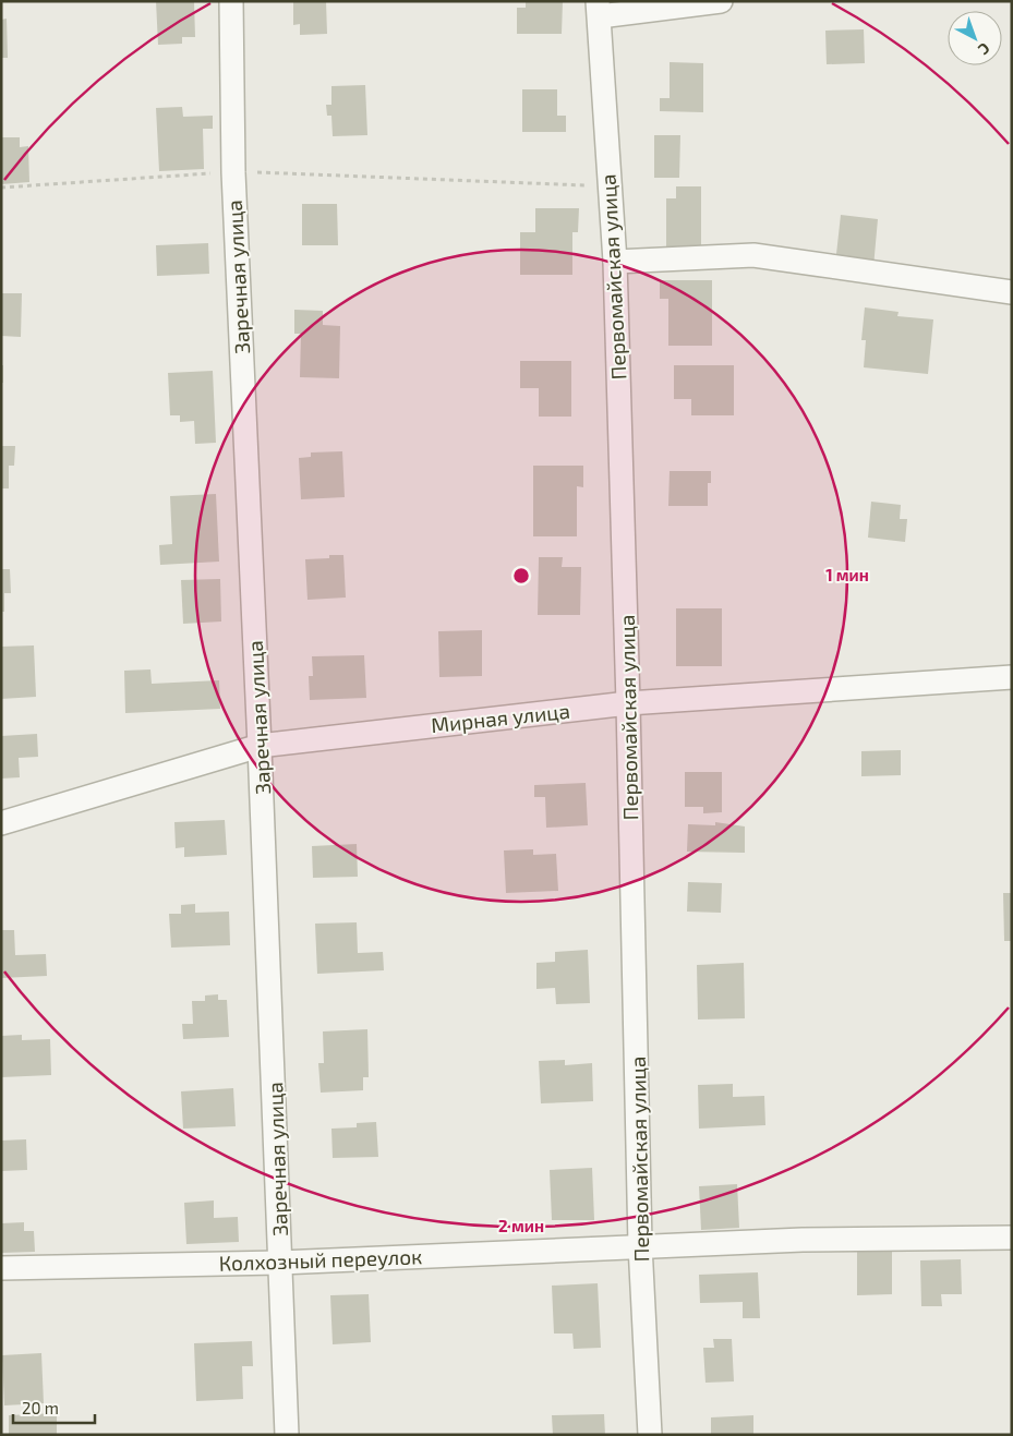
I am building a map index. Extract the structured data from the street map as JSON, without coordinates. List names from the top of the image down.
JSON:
{
  "streets": {
    "street": [
      "Заречная улица",
      "Первомайская улица",
      "Мирная улица",
      "Колхозный переулок"
    ]
  },
  "crossings": [
    ["Заречная улица", "Мирная улица"],
    ["Заречная улица", "Колхозный переулок"],
    ["Первомайская улица", "Мирная улица"],
    ["Первомайская улица", "Колхозный переулок"]
  ],
  "scale_bar": "20 m",
  "north": "bottom right",
  "rings": ["1 мин", "2 мин"]
}
